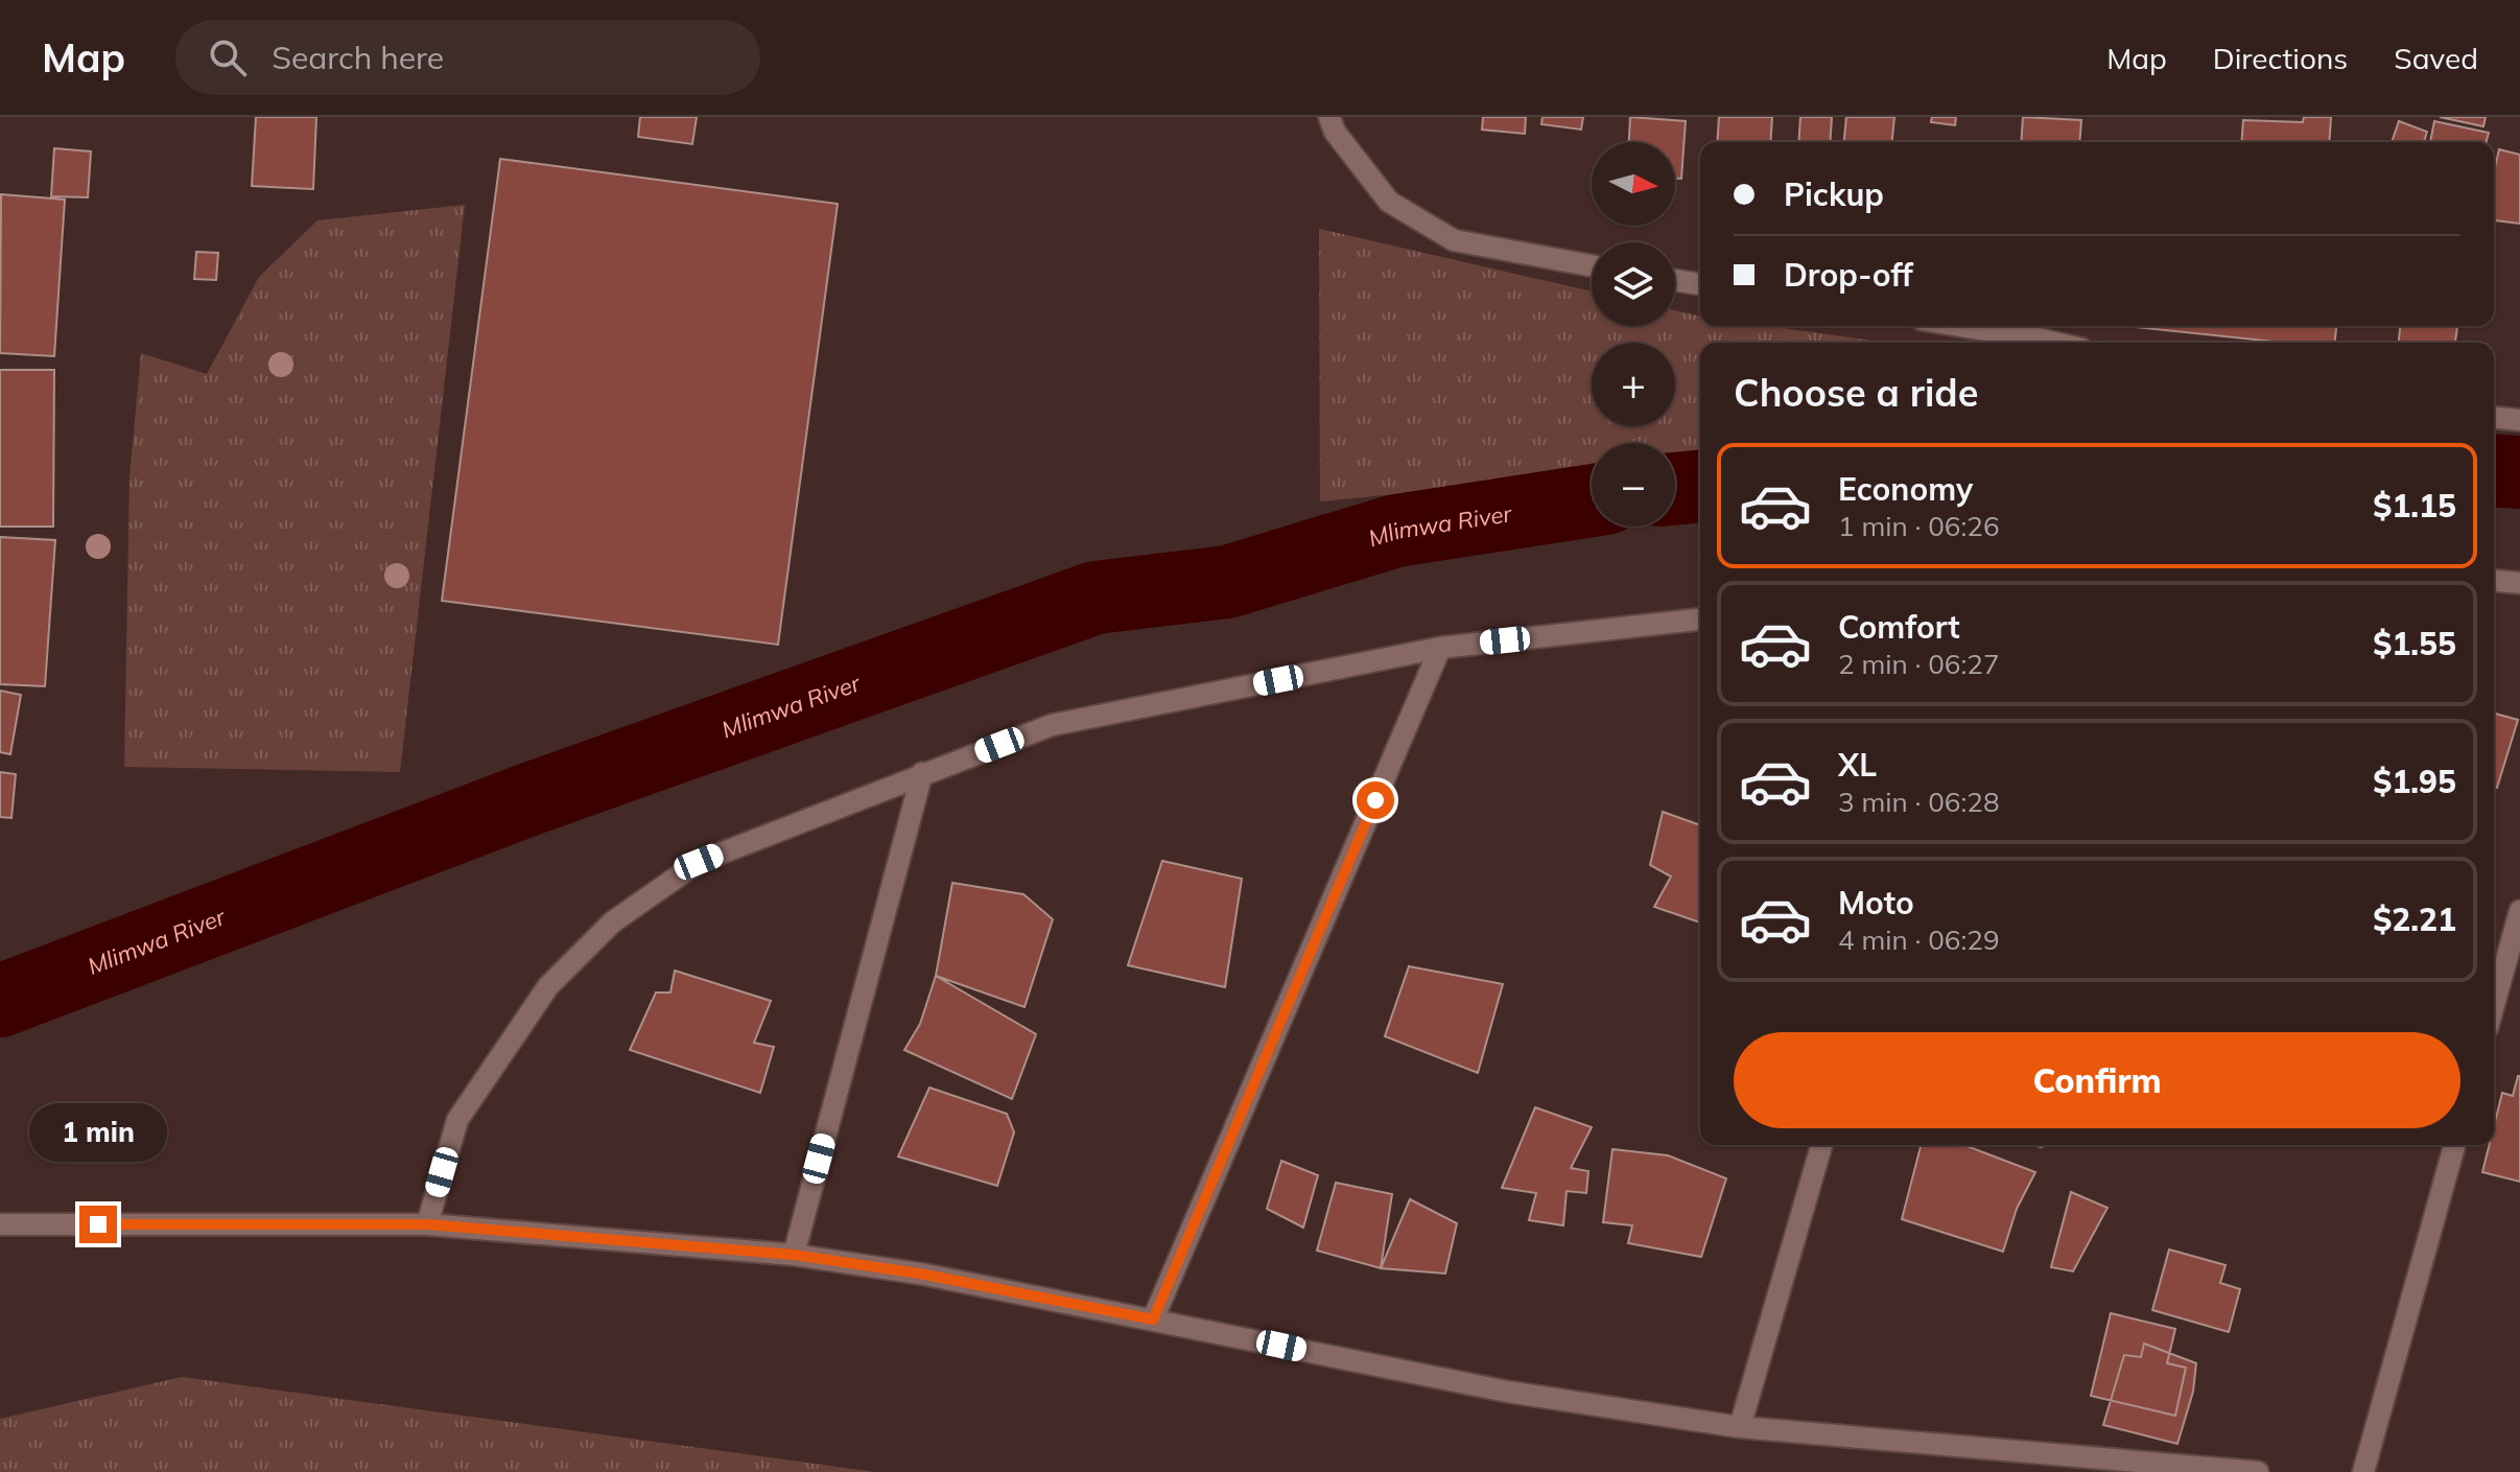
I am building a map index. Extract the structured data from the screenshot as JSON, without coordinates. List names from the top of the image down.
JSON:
{
  "water": ["Mlimwa River"],
  "north": "right",
  "page": {
    "header": "Map",
    "search": "Search here",
    "nav": ["Map", "Directions", "Saved"],
    "map_buttons": ["+", "−"],
    "banner": ["Pickup", "Drop-off"],
    "heading": "Choose a ride",
    "list": [
      {
        "name": "Economy",
        "note": "1 min · 06:26",
        "value": "$1.15"
      },
      {
        "name": "Comfort",
        "note": "2 min · 06:27",
        "value": "$1.55"
      },
      {
        "name": "XL",
        "note": "3 min · 06:28",
        "value": "$1.95"
      },
      {
        "name": "Moto",
        "note": "4 min · 06:29",
        "value": "$2.21"
      }
    ],
    "buttons": "Confirm",
    "bubble": "1 min"
  }
}
